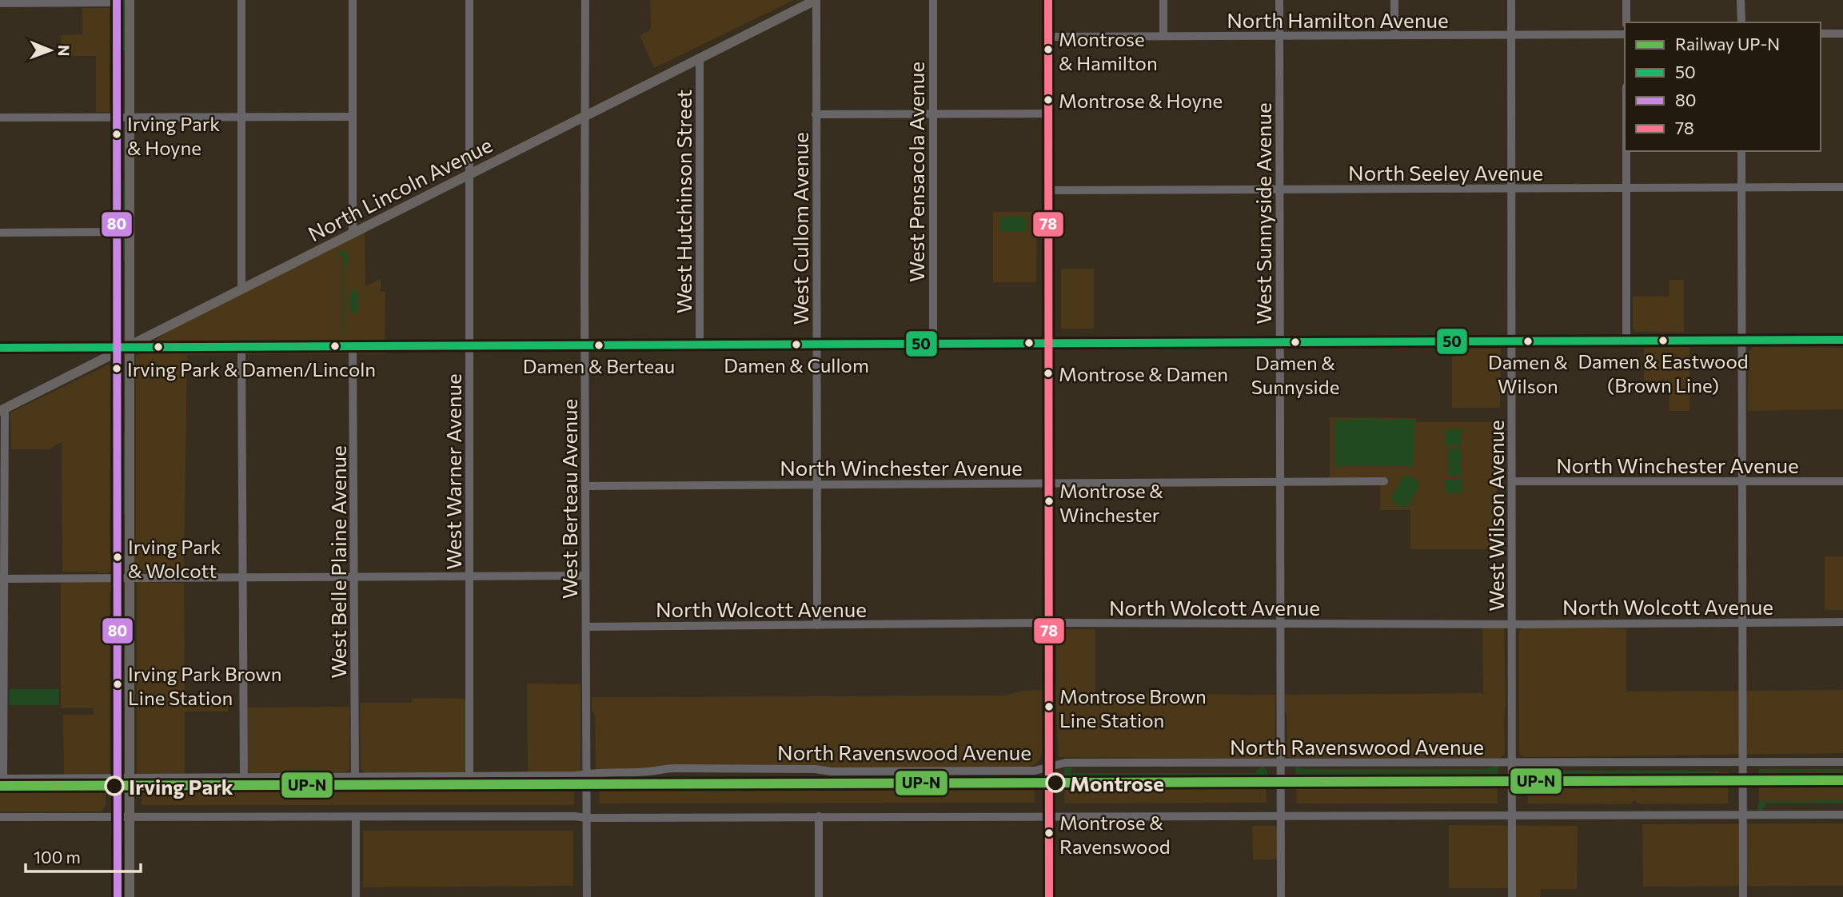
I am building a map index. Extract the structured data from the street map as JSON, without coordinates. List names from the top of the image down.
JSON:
{
  "streets": {
    "main road": ["North Lincoln Avenue"],
    "street": [
      "North Hamilton Avenue",
      "West Pensacola Avenue",
      "North Seeley Avenue",
      "West Hutchinson Street",
      "West Sunnyside Avenue",
      "West Cullom Avenue",
      "North Winchester Avenue",
      "West Warner Avenue",
      "West Berteau Avenue",
      "West Wilson Avenue",
      "West Belle Plaine Avenue",
      "North Wolcott Avenue",
      "North Ravenswood Avenue"
    ]
  },
  "crossings": [
    ["North Hamilton Avenue", "West Sunnyside Avenue"],
    ["North Hamilton Avenue", "West Wilson Avenue"],
    ["North Seeley Avenue", "West Sunnyside Avenue"],
    ["North Seeley Avenue", "West Wilson Avenue"],
    ["North Lincoln Avenue", "West Hutchinson Street"],
    ["North Lincoln Avenue", "West Cullom Avenue"],
    ["North Lincoln Avenue", "West Warner Avenue"],
    ["North Lincoln Avenue", "West Berteau Avenue"],
    ["West Sunnyside Avenue", "North Winchester Avenue"],
    ["West Sunnyside Avenue", "North Wolcott Avenue"],
    ["West Sunnyside Avenue", "North Ravenswood Avenue"],
    ["West Cullom Avenue", "North Winchester Avenue"],
    ["West Cullom Avenue", "North Wolcott Avenue"],
    ["North Winchester Avenue", "West Berteau Avenue"],
    ["North Winchester Avenue", "West Wilson Avenue"],
    ["West Warner Avenue", "North Ravenswood Avenue"],
    ["West Berteau Avenue", "North Wolcott Avenue"],
    ["West Berteau Avenue", "North Ravenswood Avenue"],
    ["West Wilson Avenue", "North Wolcott Avenue"],
    ["West Wilson Avenue", "North Ravenswood Avenue"],
    ["West Belle Plaine Avenue", "North Ravenswood Avenue"]
  ],
  "places": [
    "Montrose & Hamilton",
    "Montrose & Hoyne",
    "Irving Park & Hoyne",
    "Damen & Eastwood (Brown Line)",
    "Damen & Wilson",
    "Damen & Sunnyside",
    "Damen & Cullom",
    "Damen & Berteau",
    "Irving Park & Damen/Lincoln",
    "Montrose & Damen",
    "Montrose & Winchester",
    "Irving Park & Wolcott",
    "Irving Park Brown Line Station",
    "Montrose Brown Line Station",
    "Montrose",
    "Irving Park",
    "Montrose & Ravenswood"
  ],
  "lines": [
    "transit line 80",
    "transit line 78",
    "transit line 50",
    "rail line UP-N"
  ],
  "legend": [
    "Railway UP-N",
    "50",
    "80",
    "78"
  ],
  "scale_bar": "100 m",
  "north": "right"
}
